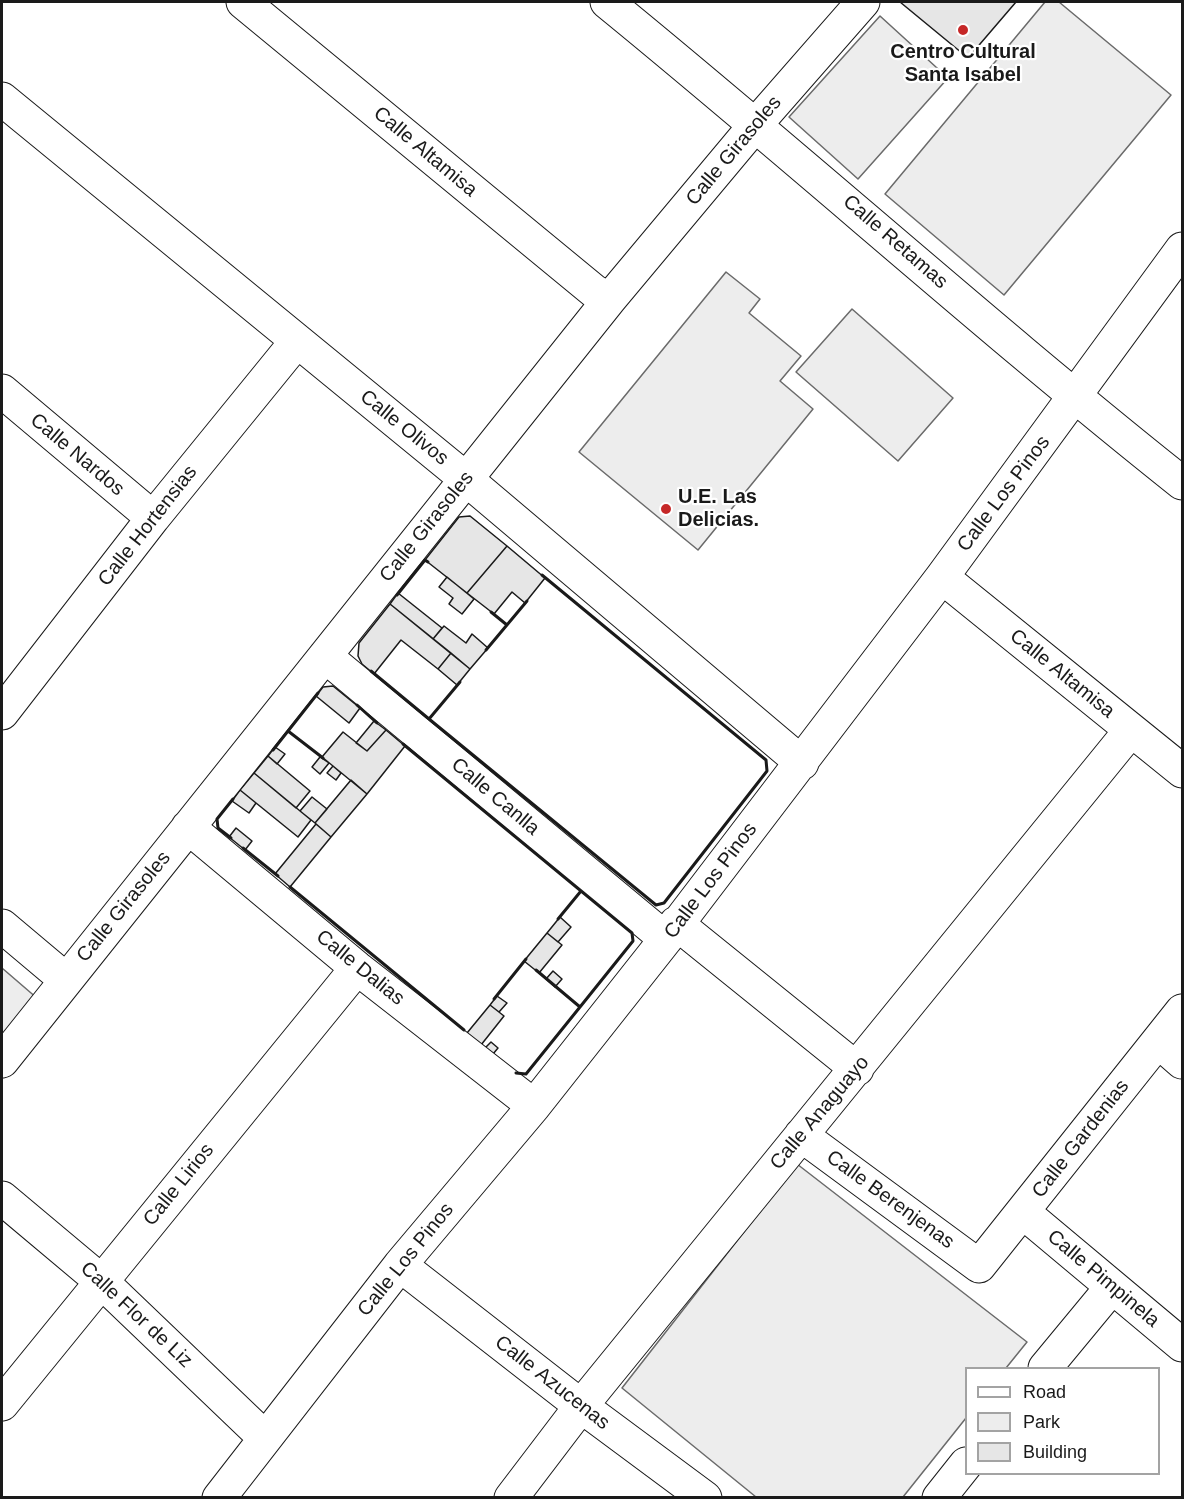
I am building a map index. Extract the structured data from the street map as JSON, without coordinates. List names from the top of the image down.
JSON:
{
  "streets": {
    "street": [
      "Calle Girasoles",
      "Calle Altamisa",
      "Calle Retamas",
      "Calle Olivos",
      "Calle Nardos",
      "Calle Los Pinos",
      "Calle Hortensias",
      "Calle Canlla",
      "Calle Dalias",
      "Calle Anaguayo",
      "Calle Gardenias",
      "Calle Lirios",
      "Calle Berenjenas",
      "Calle Pimpinela",
      "Calle Flor de Liz",
      "Calle Azucenas"
    ]
  },
  "crossings": [
    ["Calle Girasoles", "Calle Altamisa"],
    ["Calle Girasoles", "Calle Retamas"],
    ["Calle Girasoles", "Calle Olivos"],
    ["Calle Girasoles", "Calle Canlla"],
    ["Calle Girasoles", "Calle Dalias"],
    ["Calle Altamisa", "Calle Los Pinos"],
    ["Calle Altamisa", "Calle Anaguayo"],
    ["Calle Retamas", "Calle Los Pinos"],
    ["Calle Olivos", "Calle Los Pinos"],
    ["Calle Olivos", "Calle Hortensias"],
    ["Calle Nardos", "Calle Hortensias"],
    ["Calle Los Pinos", "Calle Canlla"],
    ["Calle Los Pinos", "Calle Dalias"],
    ["Calle Los Pinos", "Calle Flor de Liz"],
    ["Calle Los Pinos", "Calle Azucenas"],
    ["Calle Canlla", "Calle Anaguayo"],
    ["Calle Dalias", "Calle Lirios"],
    ["Calle Anaguayo", "Calle Berenjenas"],
    ["Calle Anaguayo", "Calle Azucenas"],
    ["Calle Gardenias", "Calle Berenjenas"],
    ["Calle Gardenias", "Calle Pimpinela"],
    ["Calle Lirios", "Calle Flor de Liz"]
  ],
  "places": ["Centro Cultural Santa Isabel", "U.E. Las Delicias."],
  "legend": ["Road", "Park", "Building"]
}
